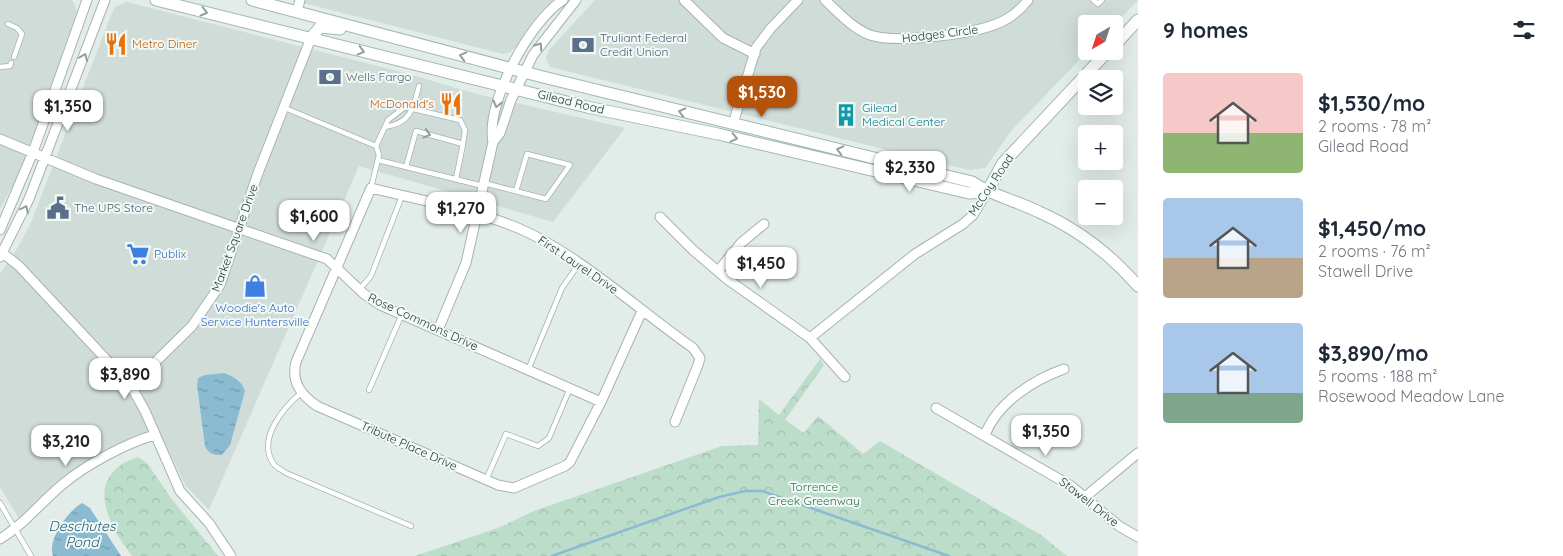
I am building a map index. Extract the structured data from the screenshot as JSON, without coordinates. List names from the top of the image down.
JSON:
{
  "streets": {
    "main road": ["Gilead Road", "McCoy Road"],
    "street": [
      "Hodges Circle",
      "Market Square Drive",
      "First Laurel Drive",
      "Rose Commons Drive",
      "Tribute Place Drive",
      "Stawell Drive"
    ]
  },
  "crossings": [
    ["Gilead Road", "McCoy Road"],
    ["Gilead Road", "Market Square Drive"],
    ["Market Square Drive", "Rose Commons Drive"],
    ["First Laurel Drive", "Tribute Place Drive"],
    ["Rose Commons Drive", "Tribute Place Drive"]
  ],
  "water": ["Deschutes Pond"],
  "parks": ["Torrence Creek Greenway"],
  "places": {
    "restaurant": ["Metro Diner", "McDonald's"],
    "bank": ["Truliant Federal Credit Union", "Wells Fargo"],
    "building": ["Gilead Medical Center"],
    "public building": ["The UPS Store"],
    "supermarket": ["Publix"],
    "shop": ["Woodie's Auto Service Huntersville"]
  },
  "north": "bottom left",
  "page": {
    "heading": "9 homes",
    "map_buttons": ["+", "−"],
    "list": [
      {
        "name": "$1,530/mo",
        "note": "2 rooms · 78 m² · Gilead Road"
      },
      {
        "name": "$1,450/mo",
        "note": "2 rooms · 76 m² · Stawell Drive"
      },
      {
        "name": "$3,890/mo",
        "note": "5 rooms · 188 m² · Rosewood Meadow Lane"
      }
    ],
    "price": [
      "$1,530",
      "$1,350",
      "$2,330",
      "$1,270",
      "$1,600",
      "$1,450",
      "$3,890",
      "$1,350",
      "$3,210"
    ]
  }
}
